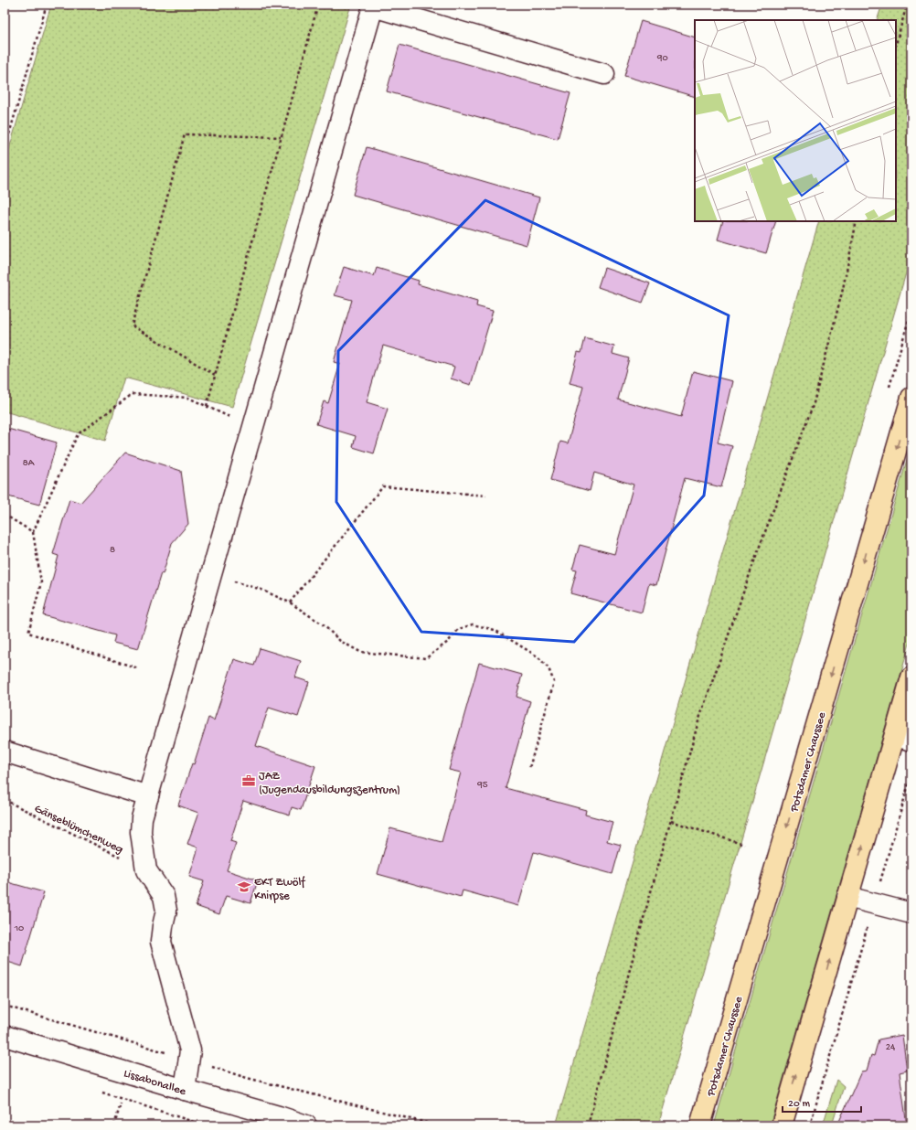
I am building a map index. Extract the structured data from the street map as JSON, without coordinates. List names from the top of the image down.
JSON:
{
  "streets": {
    "main road": ["Potsdamer Chaussee"],
    "street": ["Lissabonallee"],
    "path": ["Gänseblümchenweg"]
  },
  "places": {
    "office": ["JAZ (Jugendausbildungszentrum)"],
    "school or university": ["EKT Zwölf Knirpse"]
  },
  "house_numbers": [
    "90",
    "8A",
    "8",
    "95",
    "10",
    "24"
  ],
  "scale_bar": "20 m"
}
